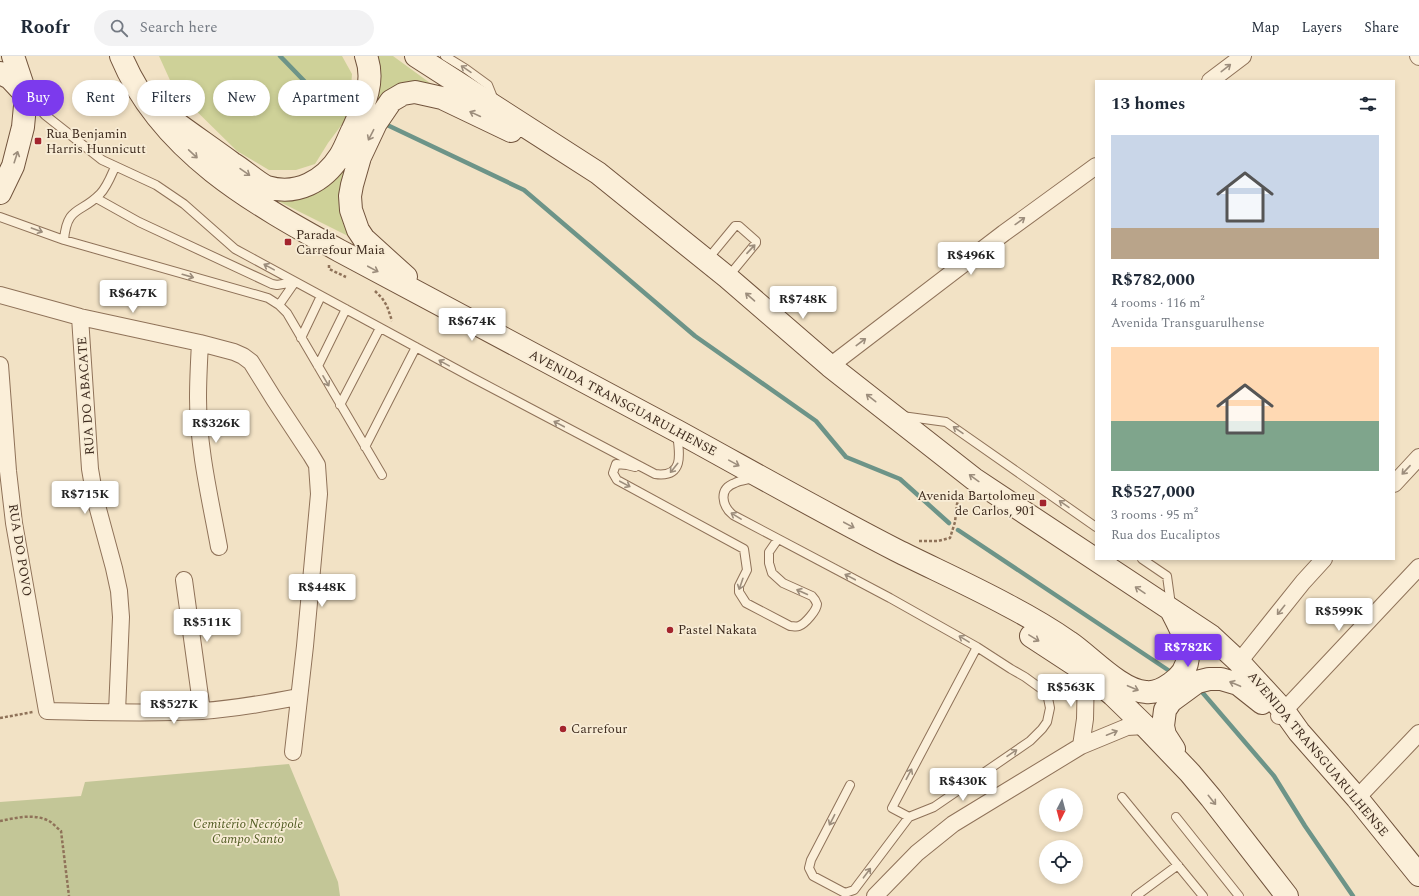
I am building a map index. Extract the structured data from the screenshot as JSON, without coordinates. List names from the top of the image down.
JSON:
{
  "streets": {
    "main road": ["AVENIDA TRANSGUARULHENSE"],
    "street": ["RUA DO ABACATE", "RUA DO POVO"]
  },
  "parks": ["Cemitério Necrópole Campo Santo"],
  "places": {
    "transit": ["Rua Benjamin Harris Hunnicutt", "Parada Carrefour Maia", "Avenida Bartolomeu de Carlos, 901"],
    "other": ["Pastel Nakata", "Carrefour"]
  },
  "north": "bottom",
  "page": {
    "header": "Roofr",
    "search": "Search here",
    "nav": ["Map", "Layers", "Share"],
    "chip": [
      "Buy",
      "Rent",
      "Filters",
      "New",
      "Apartment"
    ],
    "heading": "13 homes",
    "list": [
      {
        "name": "R$782,000",
        "note": "4 rooms · 116 m² · Avenida Transguarulhense"
      },
      {
        "name": "R$527,000",
        "note": "3 rooms · 95 m² · Rua dos Eucaliptos"
      }
    ],
    "price": [
      "R$496K",
      "R$647K",
      "R$748K",
      "R$674K",
      "R$326K",
      "R$715K",
      "R$448K",
      "R$599K",
      "R$511K",
      "R$782K",
      "R$563K",
      "R$527K",
      "R$430K"
    ]
  }
}
